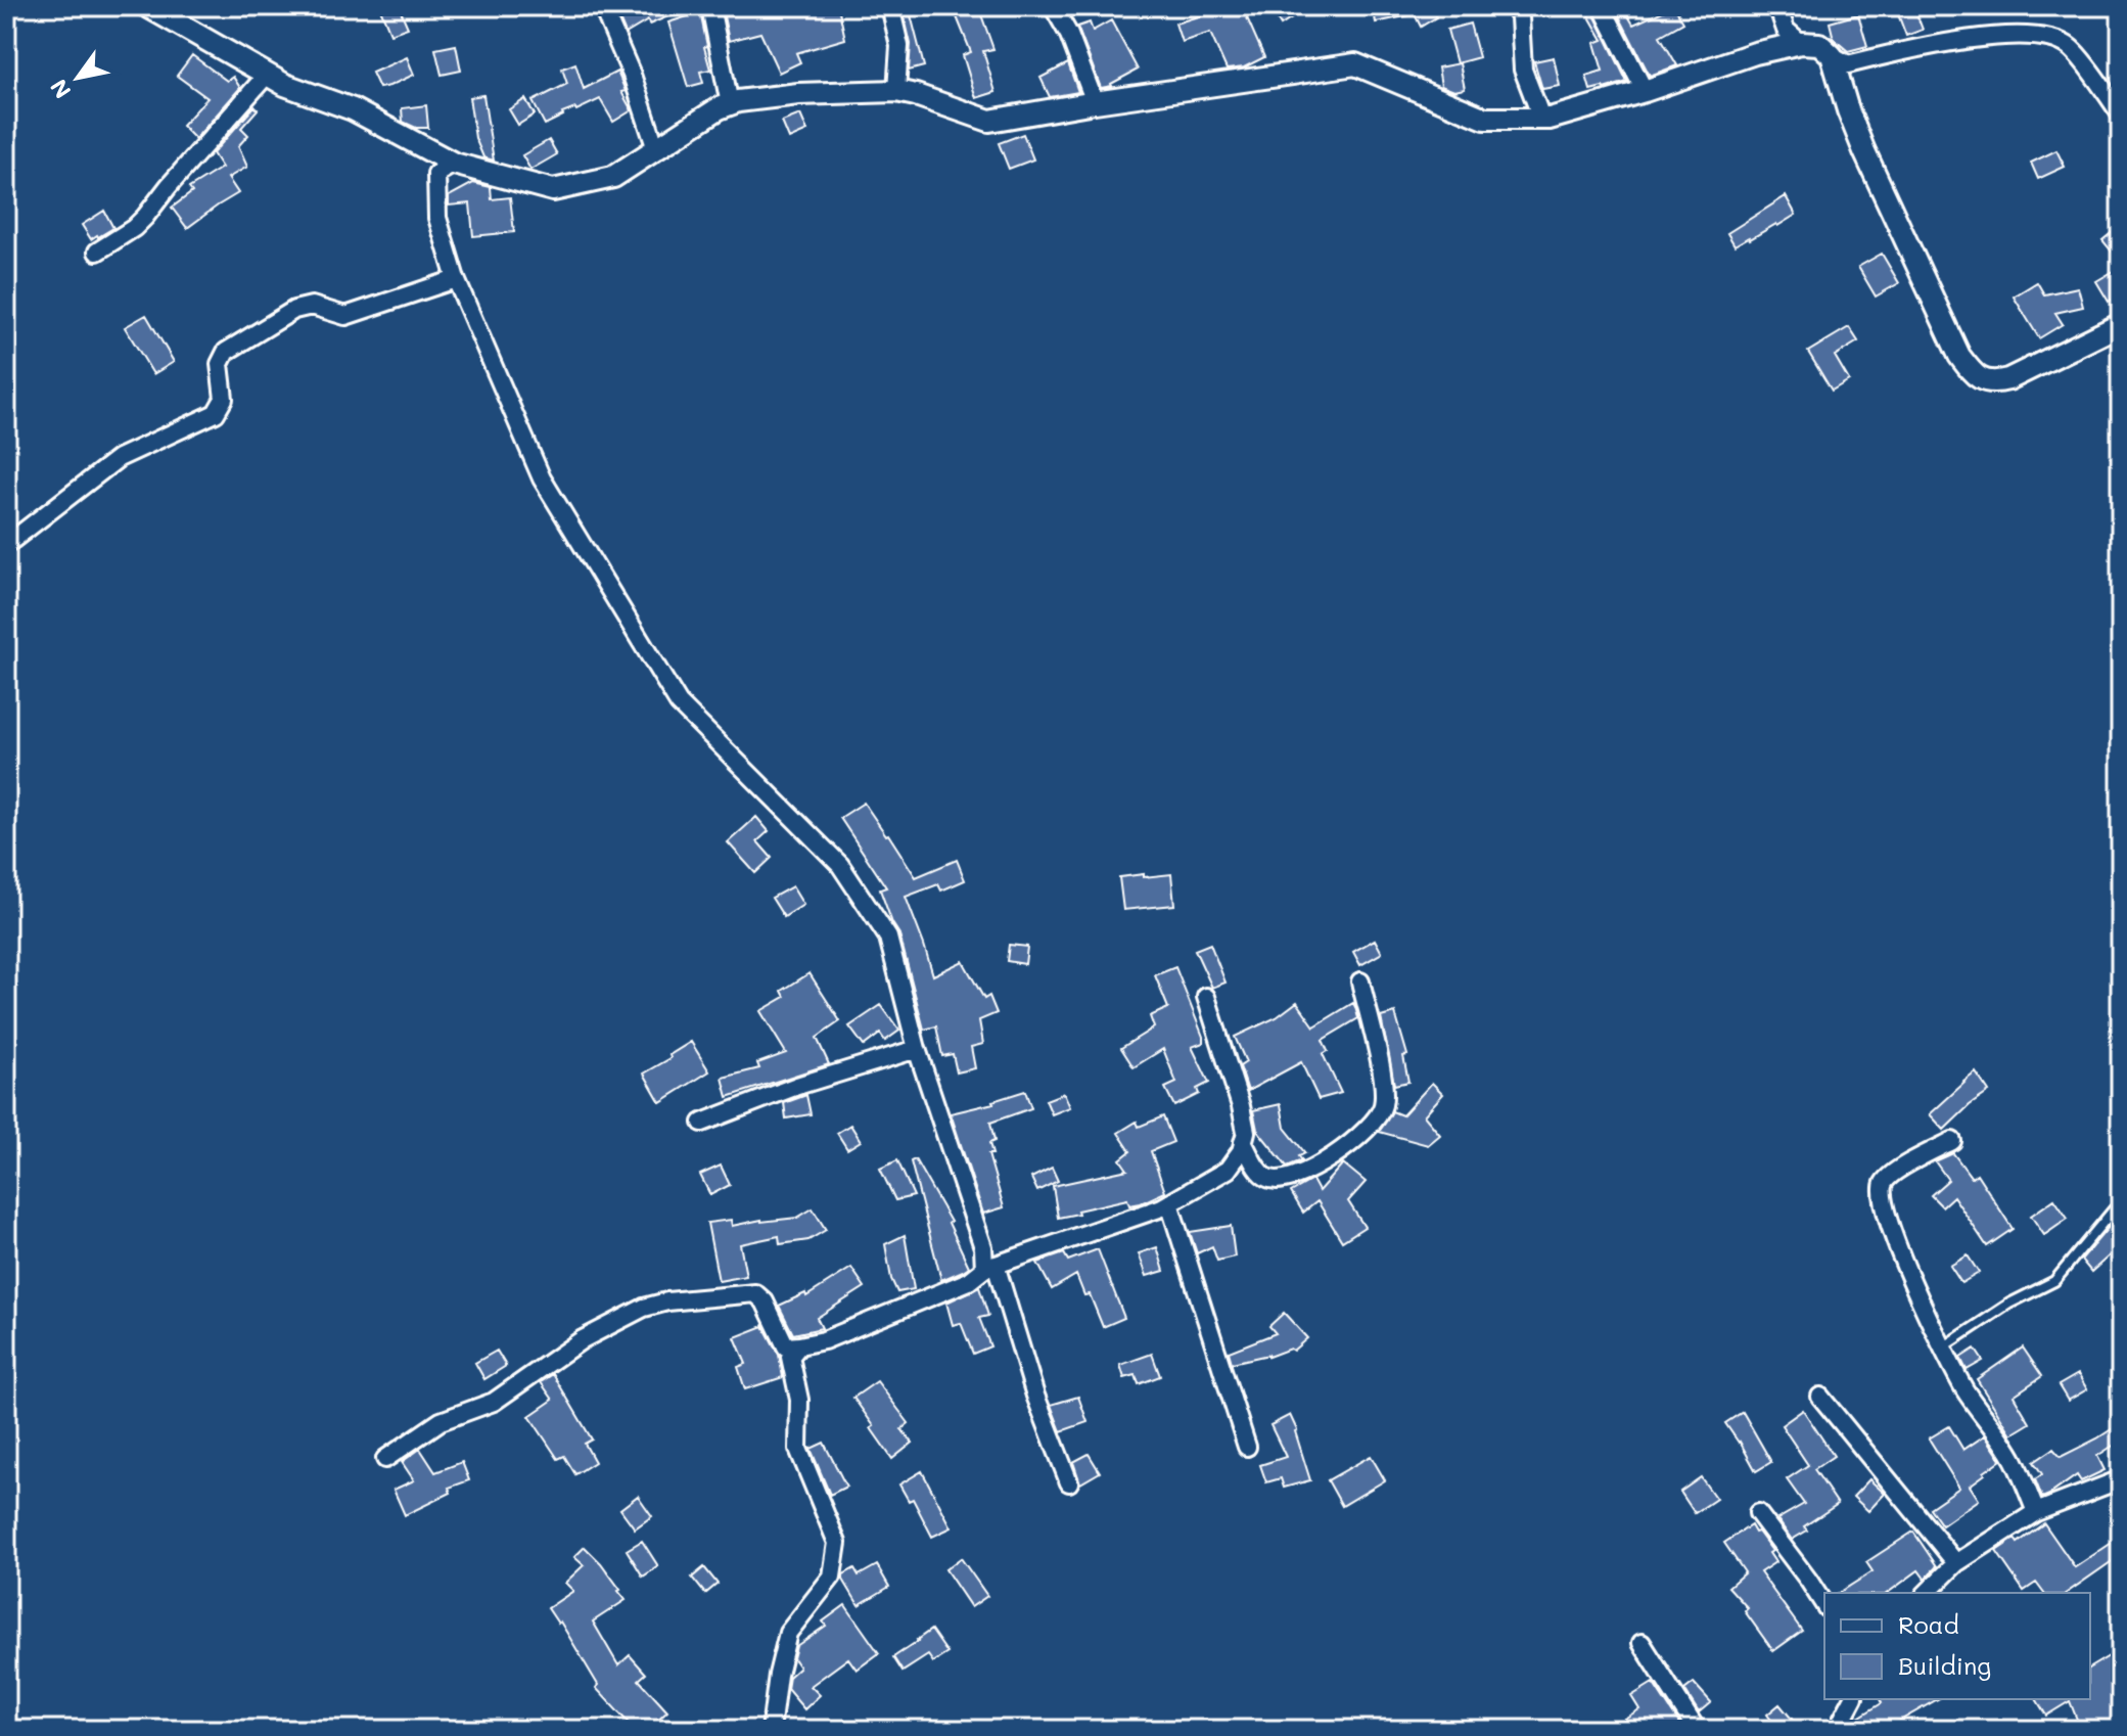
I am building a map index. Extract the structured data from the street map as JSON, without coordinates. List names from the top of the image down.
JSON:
{
  "legend": ["Road", "Building"],
  "north": "bottom left"
}
